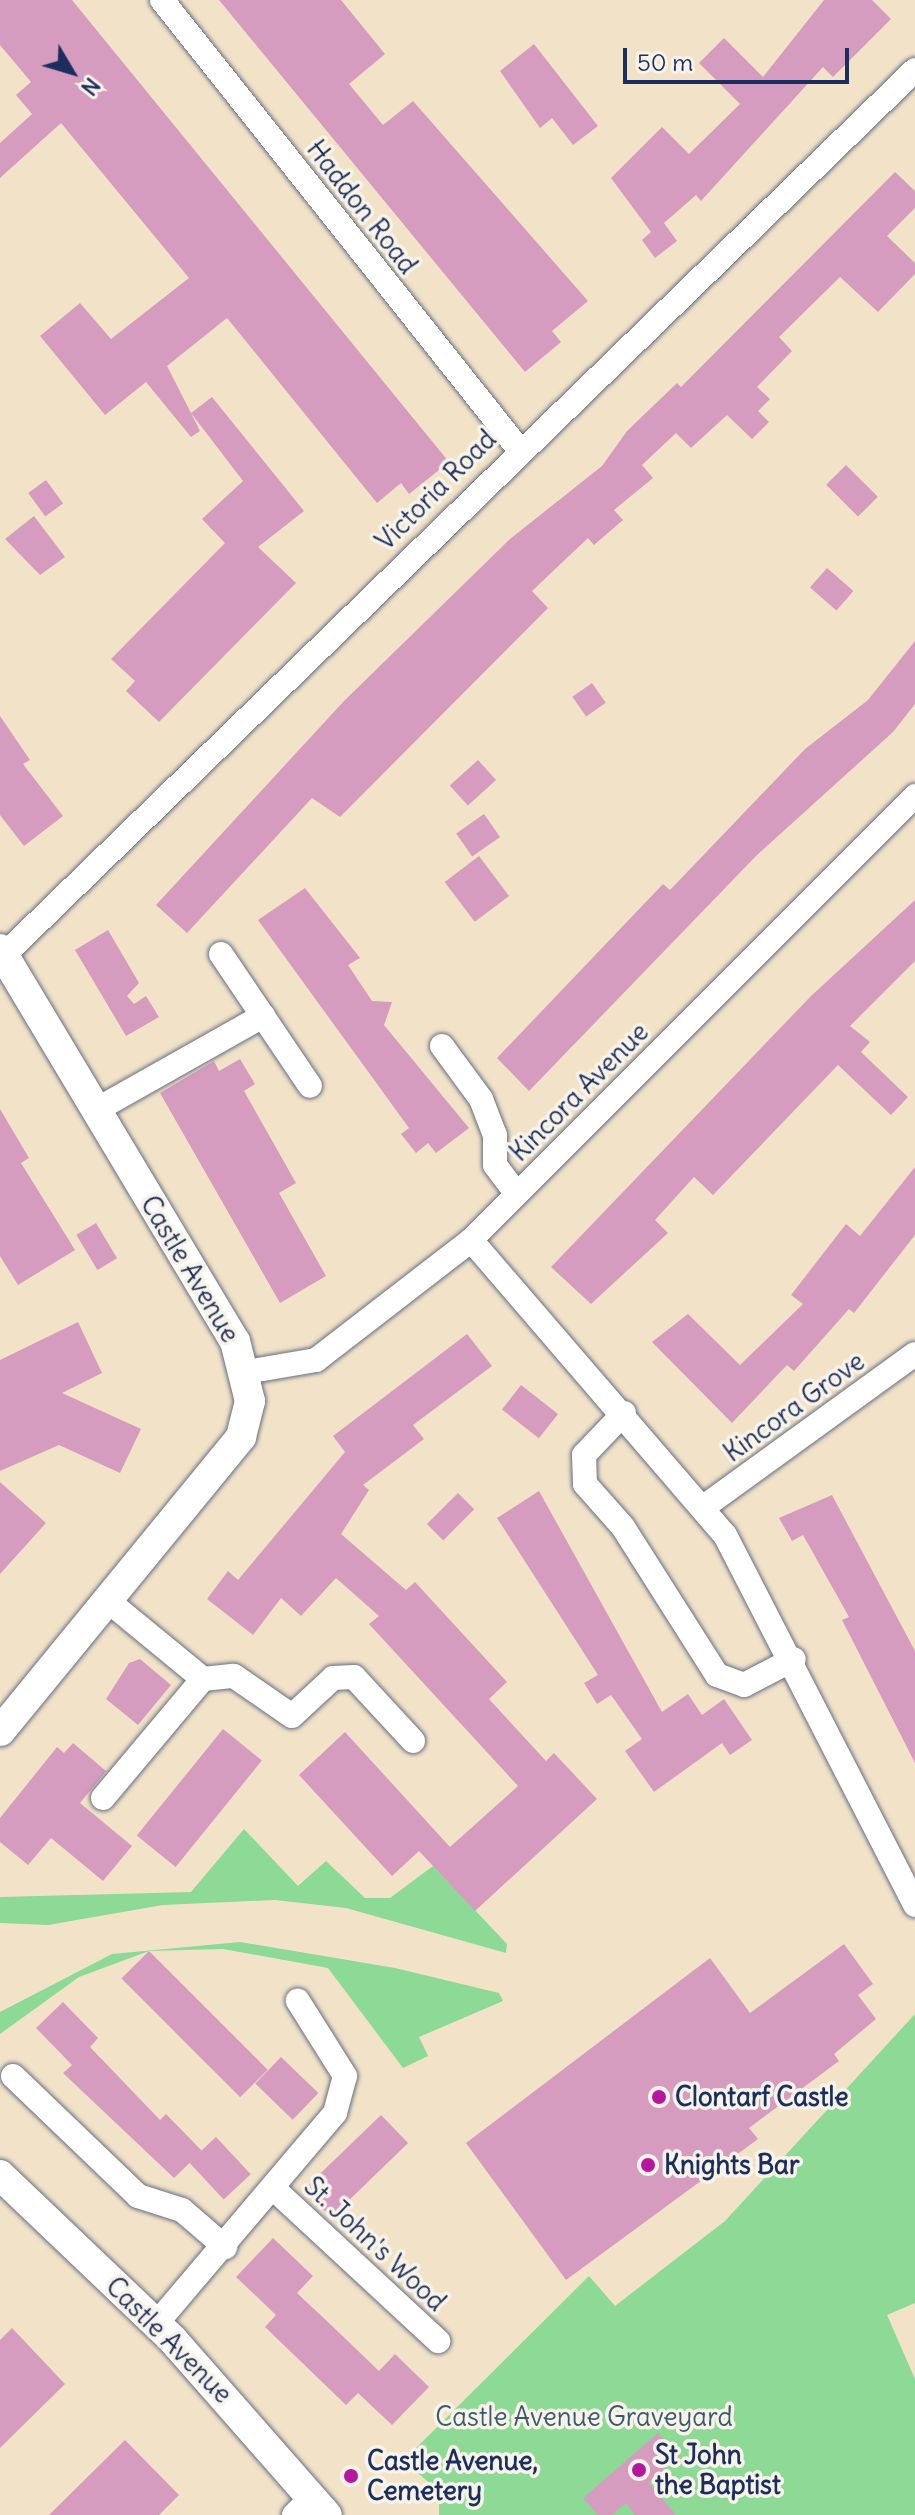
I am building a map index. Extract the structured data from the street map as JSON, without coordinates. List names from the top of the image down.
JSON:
{
  "streets": {
    "street": [
      "Haddon Road",
      "Victoria Road",
      "Kincora Avenue",
      "Castle Avenue",
      "Kincora Grove",
      "St. John's Wood"
    ]
  },
  "crossings": [
    ["Haddon Road", "Victoria Road"],
    ["Victoria Road", "Castle Avenue"],
    ["Kincora Avenue", "Castle Avenue"],
    ["Castle Avenue", "St. John's Wood"]
  ],
  "parks": ["Castle Avenue Graveyard"],
  "places": [
    "Clontarf Castle",
    "Knights Bar",
    "St John the Baptist",
    "Castle Avenue, Cemetery"
  ],
  "scale_bar": "50 m",
  "north": "bottom right"
}
